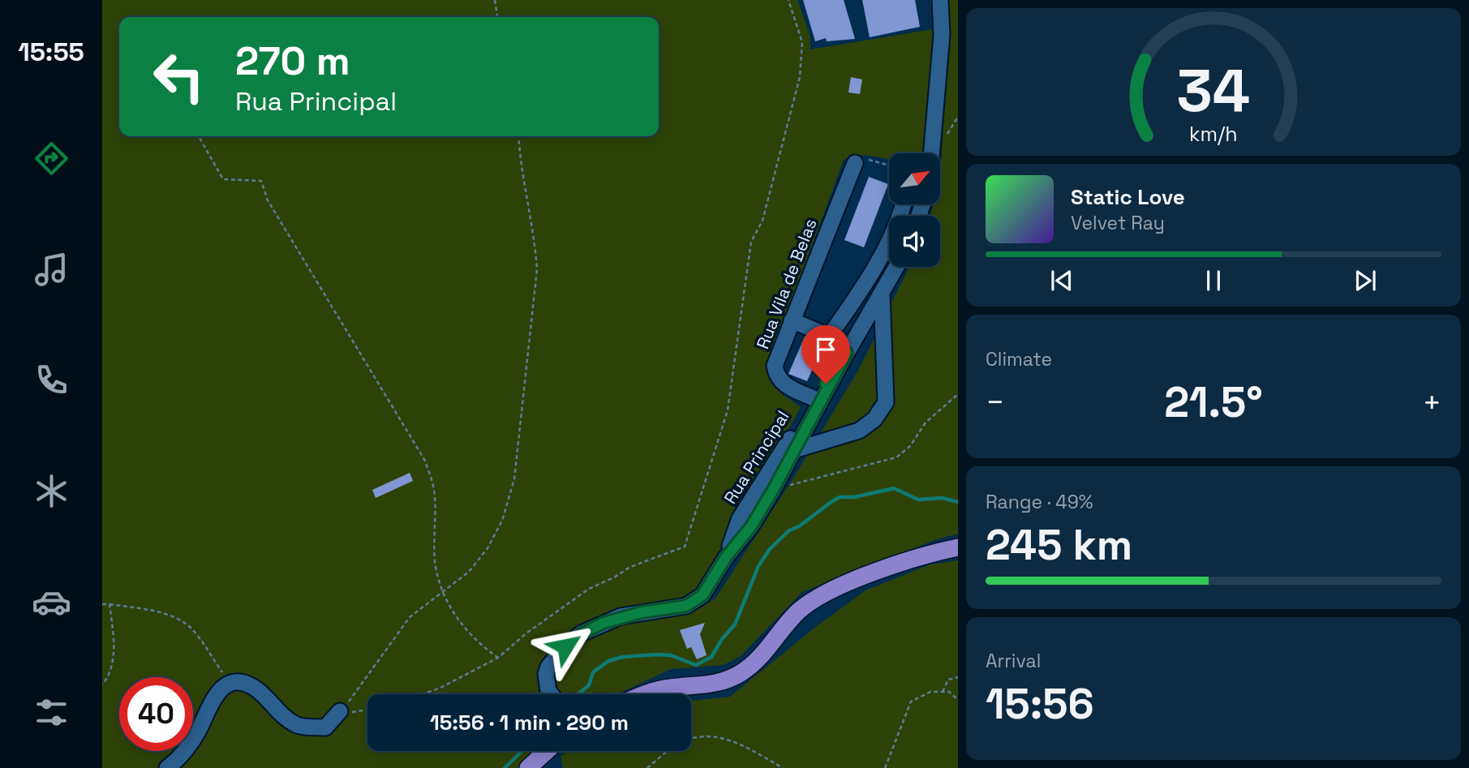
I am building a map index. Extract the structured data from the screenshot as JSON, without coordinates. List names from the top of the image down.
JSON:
{
  "streets": {
    "street": ["Rua Vila de Belas", "Rua Principal"]
  },
  "crossings": [
    ["Rua Vila de Belas", "Rua Principal"]
  ],
  "north": "top right",
  "page": {
    "tabs": "15:55",
    "turn": ["270 m", "Rua Principal"],
    "song": ["Static Love", "Velvet Ray"],
    "tile": [
      "Climate",
      ["Range · 49%", "245 km"],
      ["Arrival", "15:56"]
    ],
    "heat": ["−", "21.5°", "+"],
    "limit": "40",
    "trip": "15:56 · 1 min · 290 m",
    "gauge": ["34", "km/h"]
  }
}
